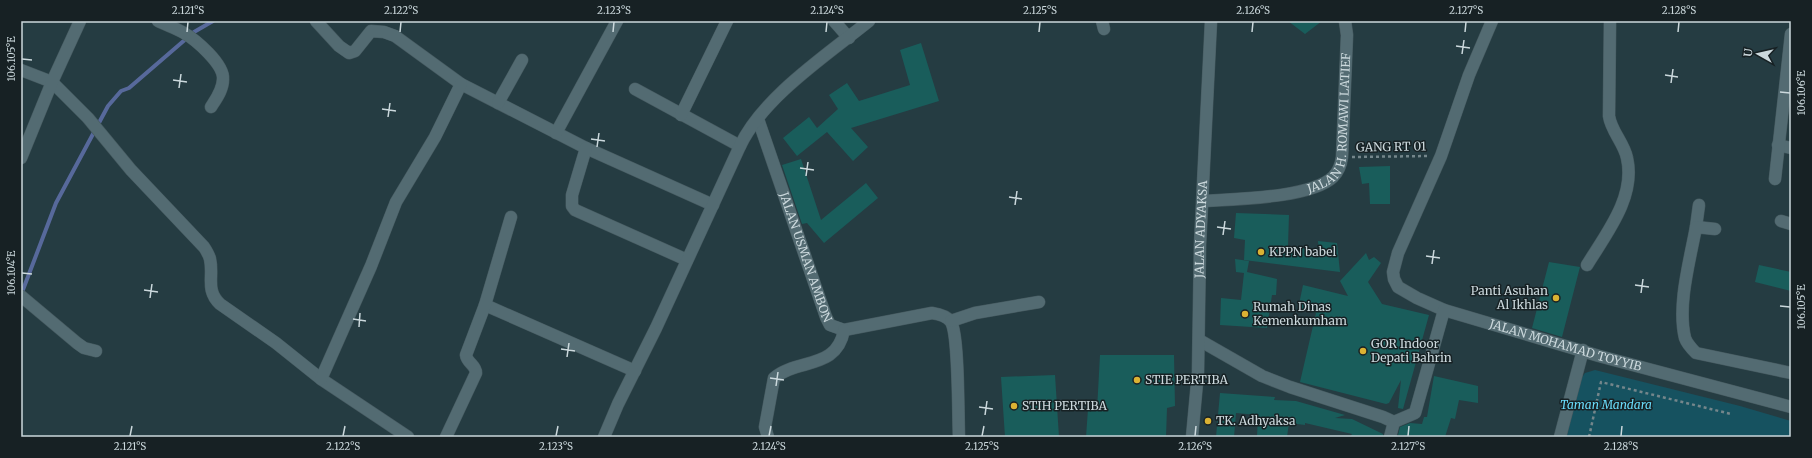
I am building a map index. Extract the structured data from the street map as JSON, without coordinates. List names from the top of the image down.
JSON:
{
  "streets": {
    "street": [
      "JALAN H. ROMAWI LATIEF",
      "JALAN ADYAKSA",
      "JALAN USMAN AMBON",
      "JALAN MOHAMAD TOYYIB"
    ],
    "path": ["GANG RT 01"]
  },
  "crossings": [
    ["JALAN H. ROMAWI LATIEF", "GANG RT 01"],
    ["JALAN H. ROMAWI LATIEF", "JALAN ADYAKSA"],
    ["GANG RT 01", "JALAN MOHAMAD TOYYIB"]
  ],
  "parks": ["Taman Mandara"],
  "places": [
    "KPPN babel",
    "Panti Asuhan Al Ikhlas",
    "Rumah Dinas Kemenkumham",
    "GOR Indoor Depati Bahrin",
    "STIE PERTIBA",
    "STIH PERTIBA",
    "TK. Adhyaksa"
  ],
  "north": "left",
  "coordinates": [
    "2.121°S",
    "2.122°S",
    "2.123°S",
    "2.124°S",
    "2.125°S",
    "2.126°S",
    "2.127°S",
    "2.128°S",
    "106.105°E",
    "106.106°E",
    "106.104°E"
  ]
}
